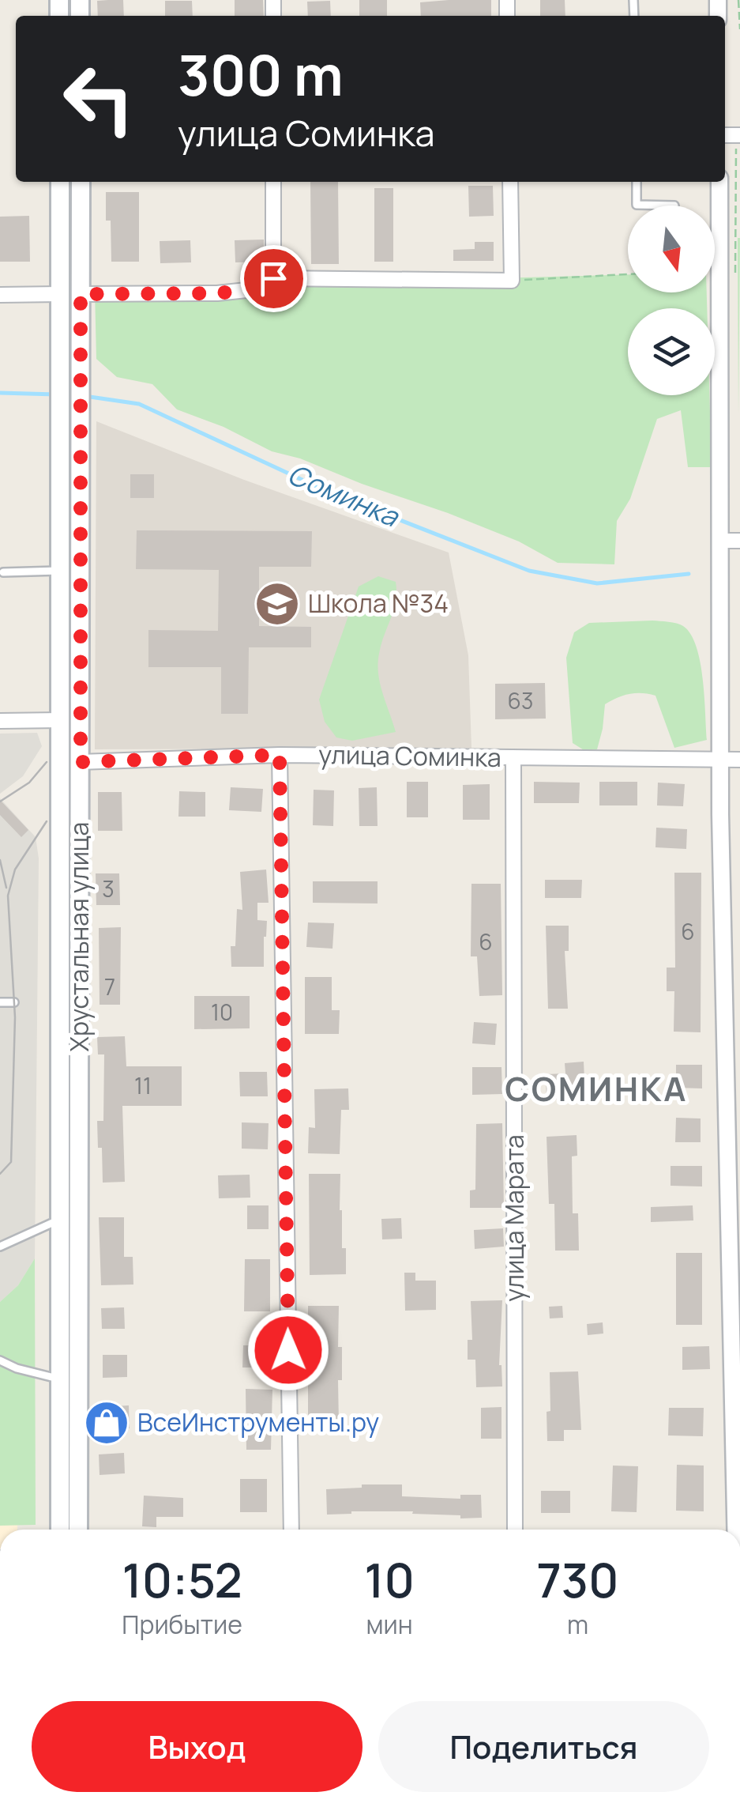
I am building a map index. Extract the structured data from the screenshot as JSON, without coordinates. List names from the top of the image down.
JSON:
{
  "streets": {
    "main road": ["Хрустальная улица"],
    "street": ["улица Соминка", "улица Марата"]
  },
  "crossings": [
    ["улица Соминка", "Хрустальная улица"],
    ["улица Соминка", "улица Марата"]
  ],
  "districts": ["СОМИНКА"],
  "water": ["Соминка"],
  "places": {
    "school or university": ["Школа №34"],
    "shop": ["ВсеИнструменты.ру"]
  },
  "house_numbers": [
    "63",
    "3",
    "6",
    "6",
    "7",
    "10",
    "11"
  ],
  "north": "bottom",
  "page": {
    "turn": ["300 m", "улица Соминка"],
    "eta": [
      "10:52",
      "Прибытие",
      "10",
      "мин",
      "730",
      "m"
    ],
    "buttons": ["Выход", "Поделиться"]
  }
}
